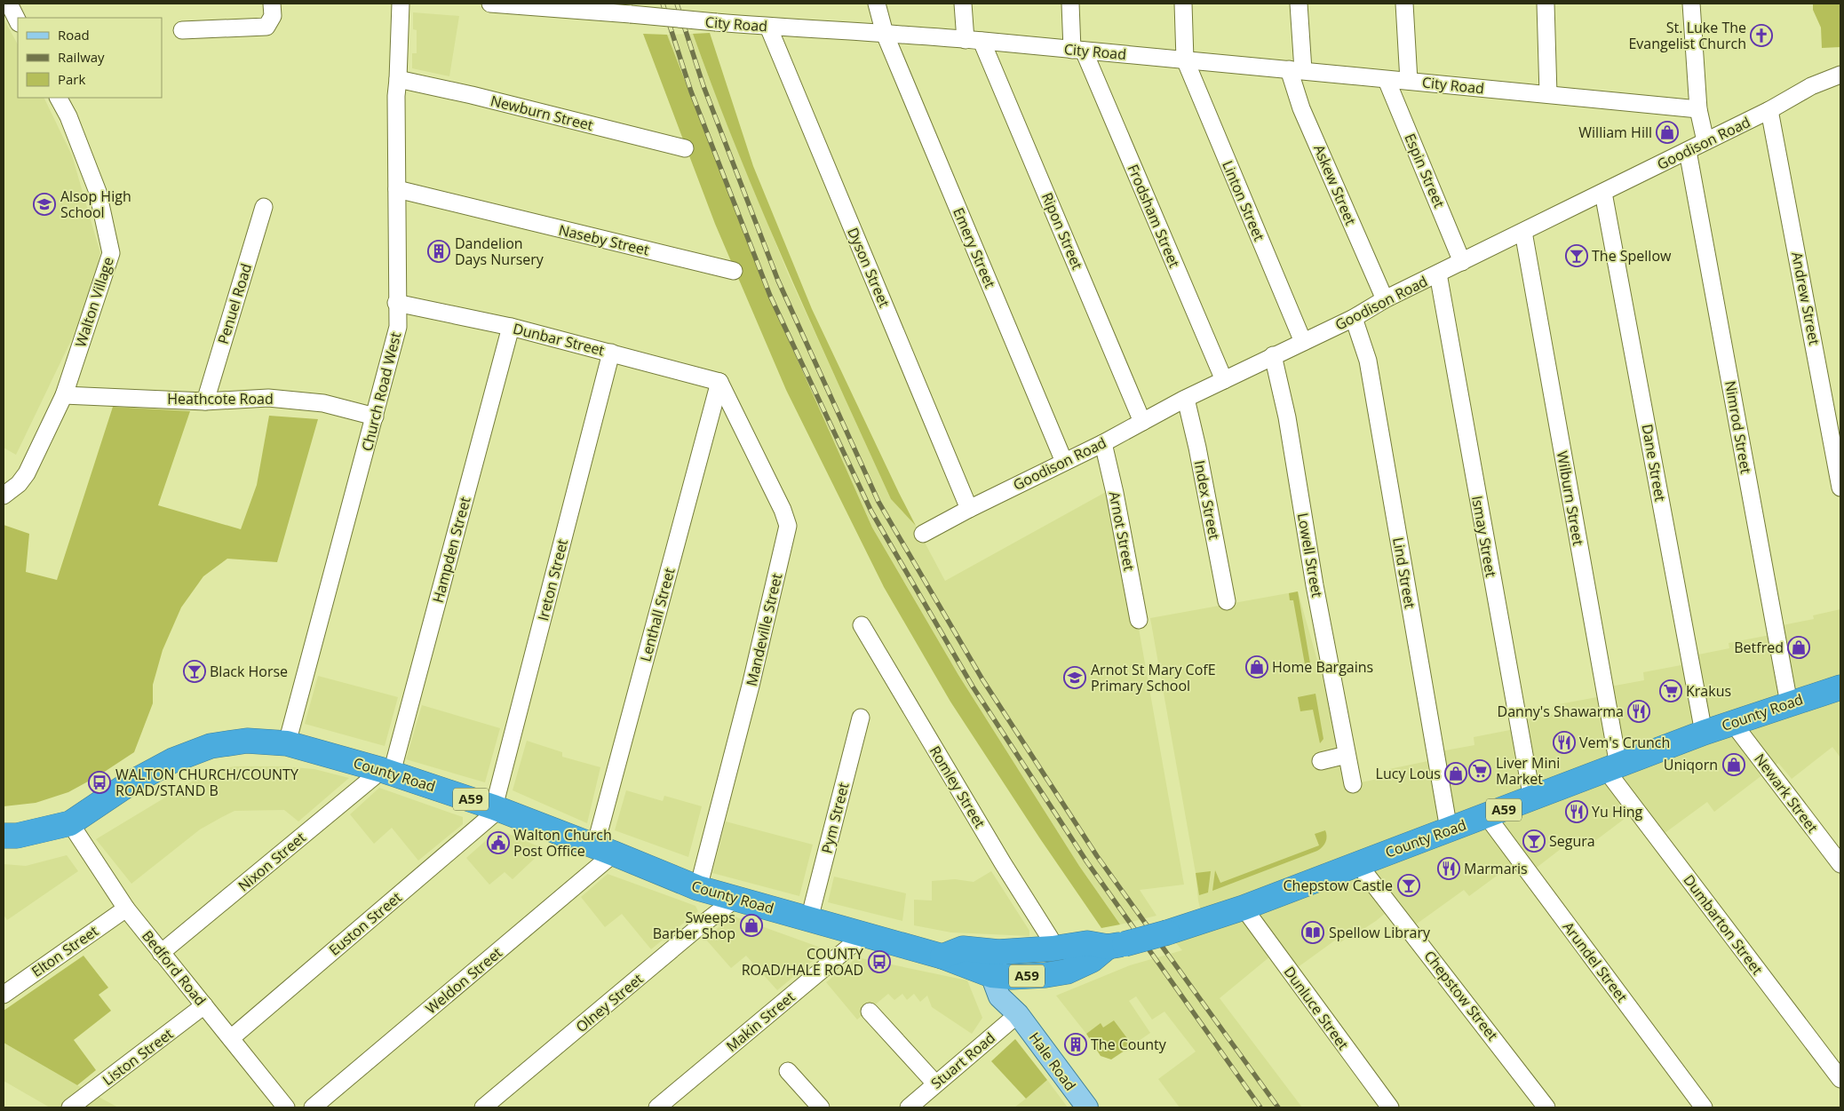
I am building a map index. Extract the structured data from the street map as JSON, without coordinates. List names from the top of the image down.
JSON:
{
  "streets": {
    "highway": ["County Road", "A59"],
    "main road": ["Hale Road"],
    "street": [
      "City Road",
      "Newburn Street",
      "Goodison Road",
      "Espin Street",
      "Askew Street",
      "Linton Street",
      "Frodsham Street",
      "Ripon Street",
      "Naseby Street",
      "Emery Street",
      "Dyson Street",
      "Andrew Street",
      "Walton Village",
      "Penuel Road",
      "Dunbar Street",
      "Church Road West",
      "Heathcote Road",
      "Nimrod Street",
      "Dane Street",
      "Wilburn Street",
      "Index Street",
      "Arnot Street",
      "Ismay Street",
      "Hampden Street",
      "Lowell Street",
      "Lind Street",
      "Ireton Street",
      "Lenthall Street",
      "Mandeville Street",
      "Romley Street",
      "Newark Street",
      "Pym Street",
      "Nixon Street",
      "Euston Street",
      "Dumbarton Street",
      "Elton Street",
      "Arundel Street",
      "Bedford Road",
      "Weldon Street",
      "Chepstow Street",
      "Olney Street",
      "Dunluce Street",
      "Makin Street",
      "Liston Street",
      "Stuart Road"
    ]
  },
  "crossings": [
    ["City Road", "Espin Street"],
    ["City Road", "Askew Street"],
    ["City Road", "Linton Street"],
    ["City Road", "Frodsham Street"],
    ["City Road", "Ripon Street"],
    ["City Road", "Emery Street"],
    ["City Road", "Dyson Street"],
    ["Newburn Street", "Church Road West"],
    ["Goodison Road", "Espin Street"],
    ["Goodison Road", "Askew Street"],
    ["Goodison Road", "Linton Street"],
    ["Goodison Road", "Frodsham Street"],
    ["Goodison Road", "Ripon Street"],
    ["Goodison Road", "Emery Street"],
    ["Goodison Road", "Dyson Street"],
    ["Goodison Road", "Andrew Street"],
    ["Goodison Road", "Nimrod Street"],
    ["Goodison Road", "Dane Street"],
    ["Goodison Road", "Wilburn Street"],
    ["Goodison Road", "Index Street"],
    ["Goodison Road", "Arnot Street"],
    ["Goodison Road", "Ismay Street"],
    ["Goodison Road", "Lowell Street"],
    ["Goodison Road", "Lind Street"],
    ["Naseby Street", "Church Road West"],
    ["Walton Village", "Heathcote Road"],
    ["Penuel Road", "Heathcote Road"],
    ["Dunbar Street", "Church Road West"],
    ["Dunbar Street", "Hampden Street"],
    ["Dunbar Street", "Ireton Street"],
    ["Dunbar Street", "Lenthall Street"],
    ["Dunbar Street", "Mandeville Street"],
    ["Church Road West", "Heathcote Road"],
    ["Church Road West", "County Road"],
    ["Nimrod Street", "County Road"],
    ["Dane Street", "County Road"],
    ["Wilburn Street", "County Road"],
    ["Wilburn Street", "Dumbarton Street"],
    ["Ismay Street", "County Road"],
    ["Hampden Street", "County Road"],
    ["Hampden Street", "Nixon Street"],
    ["Lind Street", "County Road"],
    ["Ireton Street", "County Road"],
    ["Ireton Street", "Euston Street"],
    ["Lenthall Street", "Mandeville Street"],
    ["Lenthall Street", "County Road"],
    ["Lenthall Street", "Weldon Street"],
    ["Mandeville Street", "County Road"],
    ["County Road", "Romley Street"],
    ["County Road", "Newark Street"],
    ["County Road", "Pym Street"],
    ["County Road", "Nixon Street"],
    ["County Road", "Euston Street"],
    ["County Road", "Dumbarton Street"],
    ["County Road", "Arundel Street"],
    ["County Road", "Bedford Road"],
    ["County Road", "Weldon Street"],
    ["County Road", "Chepstow Street"],
    ["County Road", "Olney Street"],
    ["County Road", "Dunluce Street"],
    ["County Road", "Makin Street"],
    ["County Road", "Hale Road"],
    ["Nixon Street", "Bedford Road"],
    ["Euston Street", "Bedford Road"],
    ["Elton Street", "Bedford Road"],
    ["Bedford Road", "Liston Street"],
    ["Stuart Road", "Hale Road"]
  ],
  "places": {
    "church": ["St. Luke The Evangelist Church"],
    "shop": [
      "William Hill",
      "Betfred",
      "Home Bargains",
      "Uniqorn",
      "Lucy Lous",
      "Sweeps Barber Shop"
    ],
    "school or university": ["Alsop High School", "Arnot St Mary CofE Primary School"],
    "building": ["Dandelion Days Nursery", "The County"],
    "bar": [
      "The Spellow",
      "Black Horse",
      "Segura",
      "Chepstow Castle"
    ],
    "supermarket": ["Krakus", "Liver Mini Market"],
    "restaurant": [
      "Danny's Shawarma",
      "Vem's Crunch",
      "Yu Hing",
      "Marmaris"
    ],
    "bus stop": ["WALTON CHURCH/COUNTY ROAD/STAND B", "COUNTY ROAD/HALE ROAD"],
    "public building": ["Walton Church Post Office"],
    "library": ["Spellow Library"]
  },
  "legend": ["Road", "Railway", "Park"]
}
